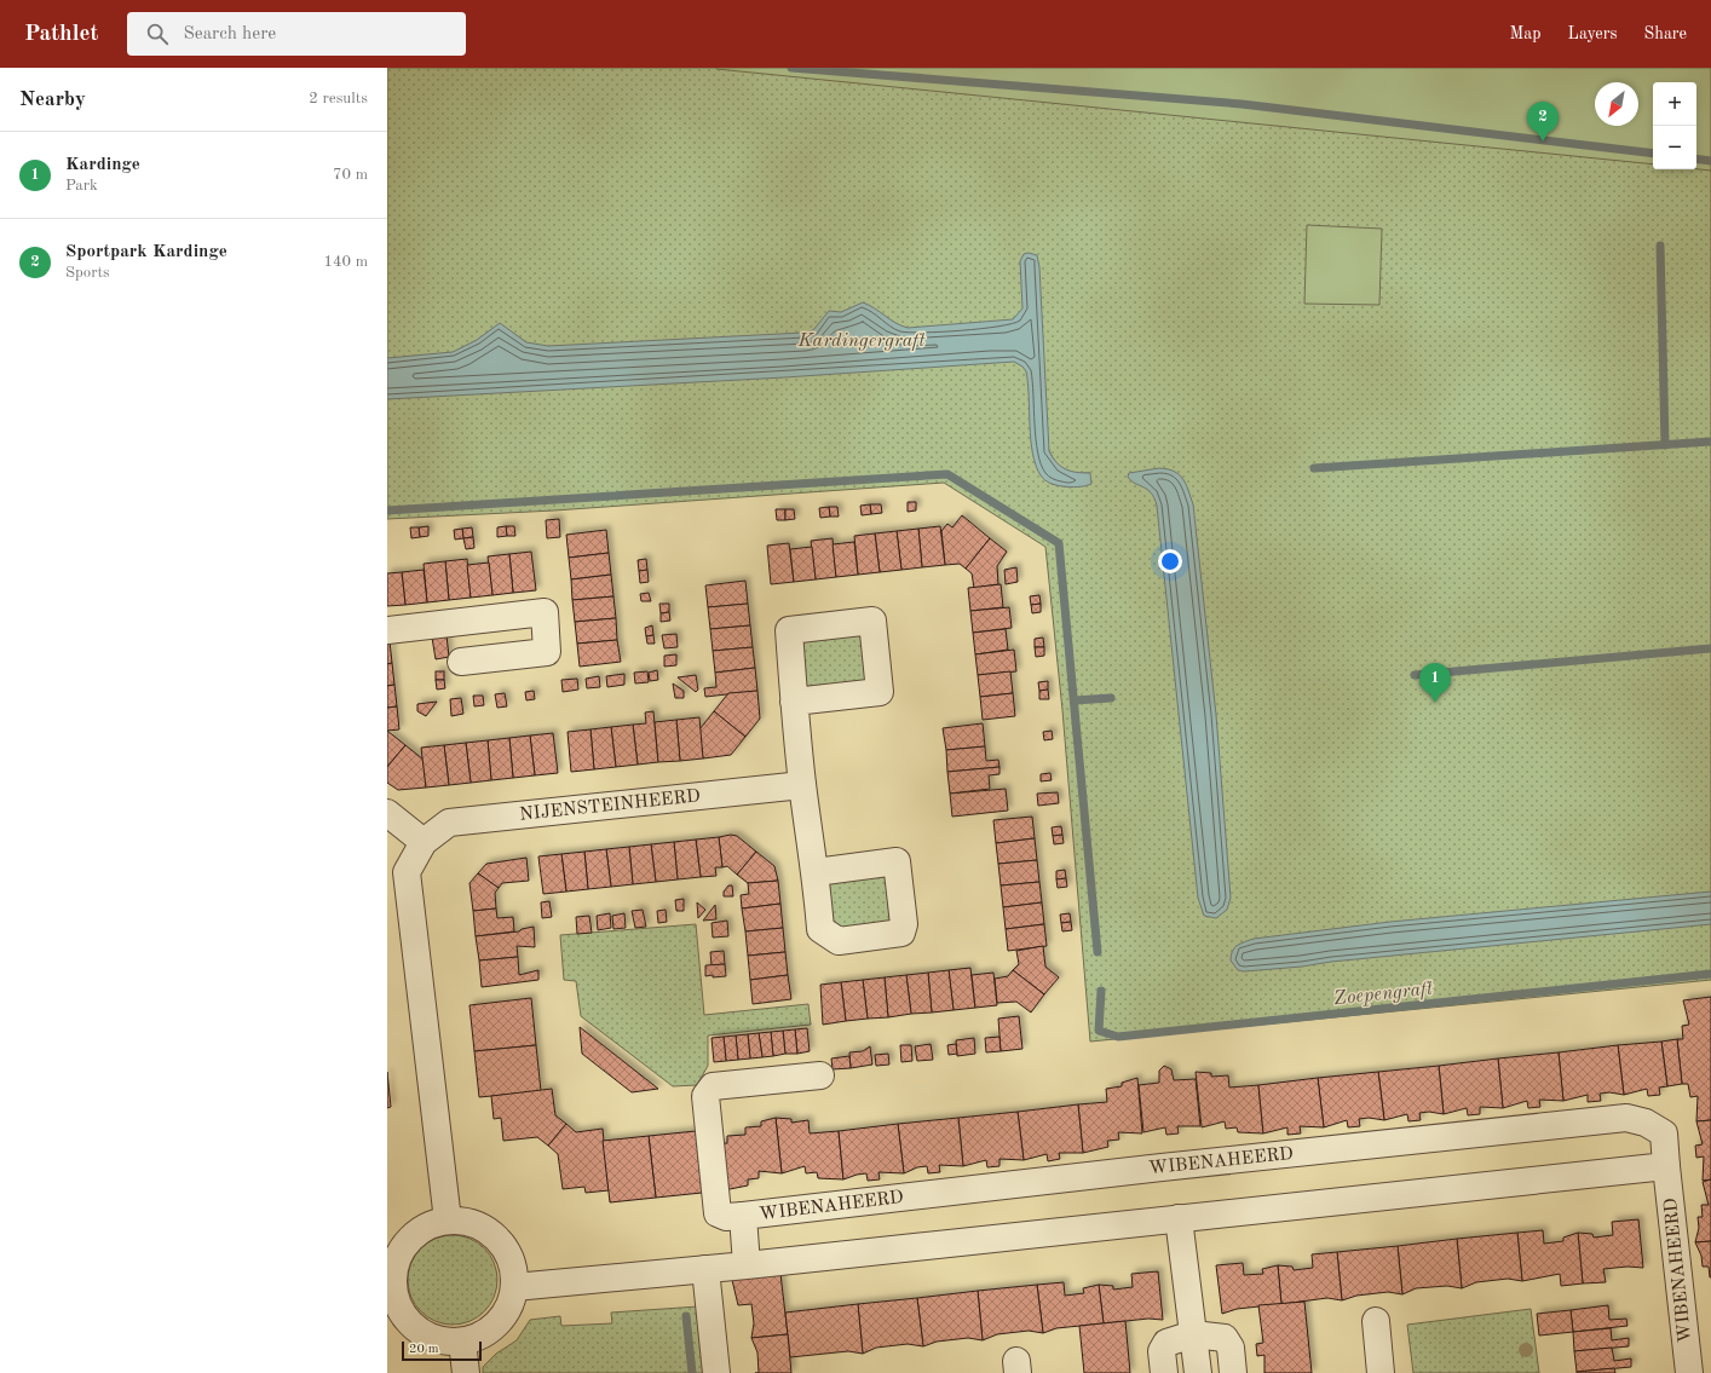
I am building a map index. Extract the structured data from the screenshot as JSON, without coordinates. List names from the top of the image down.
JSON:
{
  "streets": {
    "street": ["NIJENSTEINHEERD", "WIBENAHEERD"]
  },
  "water": ["Kardingergraft", "Zoepengraft"],
  "scale_bar": "20 m",
  "north": "bottom left",
  "page": {
    "header": "Pathlet",
    "search": "Search here",
    "nav": ["Map", "Layers", "Share"],
    "heading": ["Nearby", "2 results"],
    "map_buttons": ["+", "−"],
    "pins": ["2", "1"],
    "list": [
      {
        "mark": "1",
        "name": "Kardinge",
        "note": "Park",
        "value": "70 m"
      },
      {
        "mark": "2",
        "name": "Sportpark Kardinge",
        "note": "Sports",
        "value": "140 m"
      }
    ],
    "scale": "20 m"
  }
}
